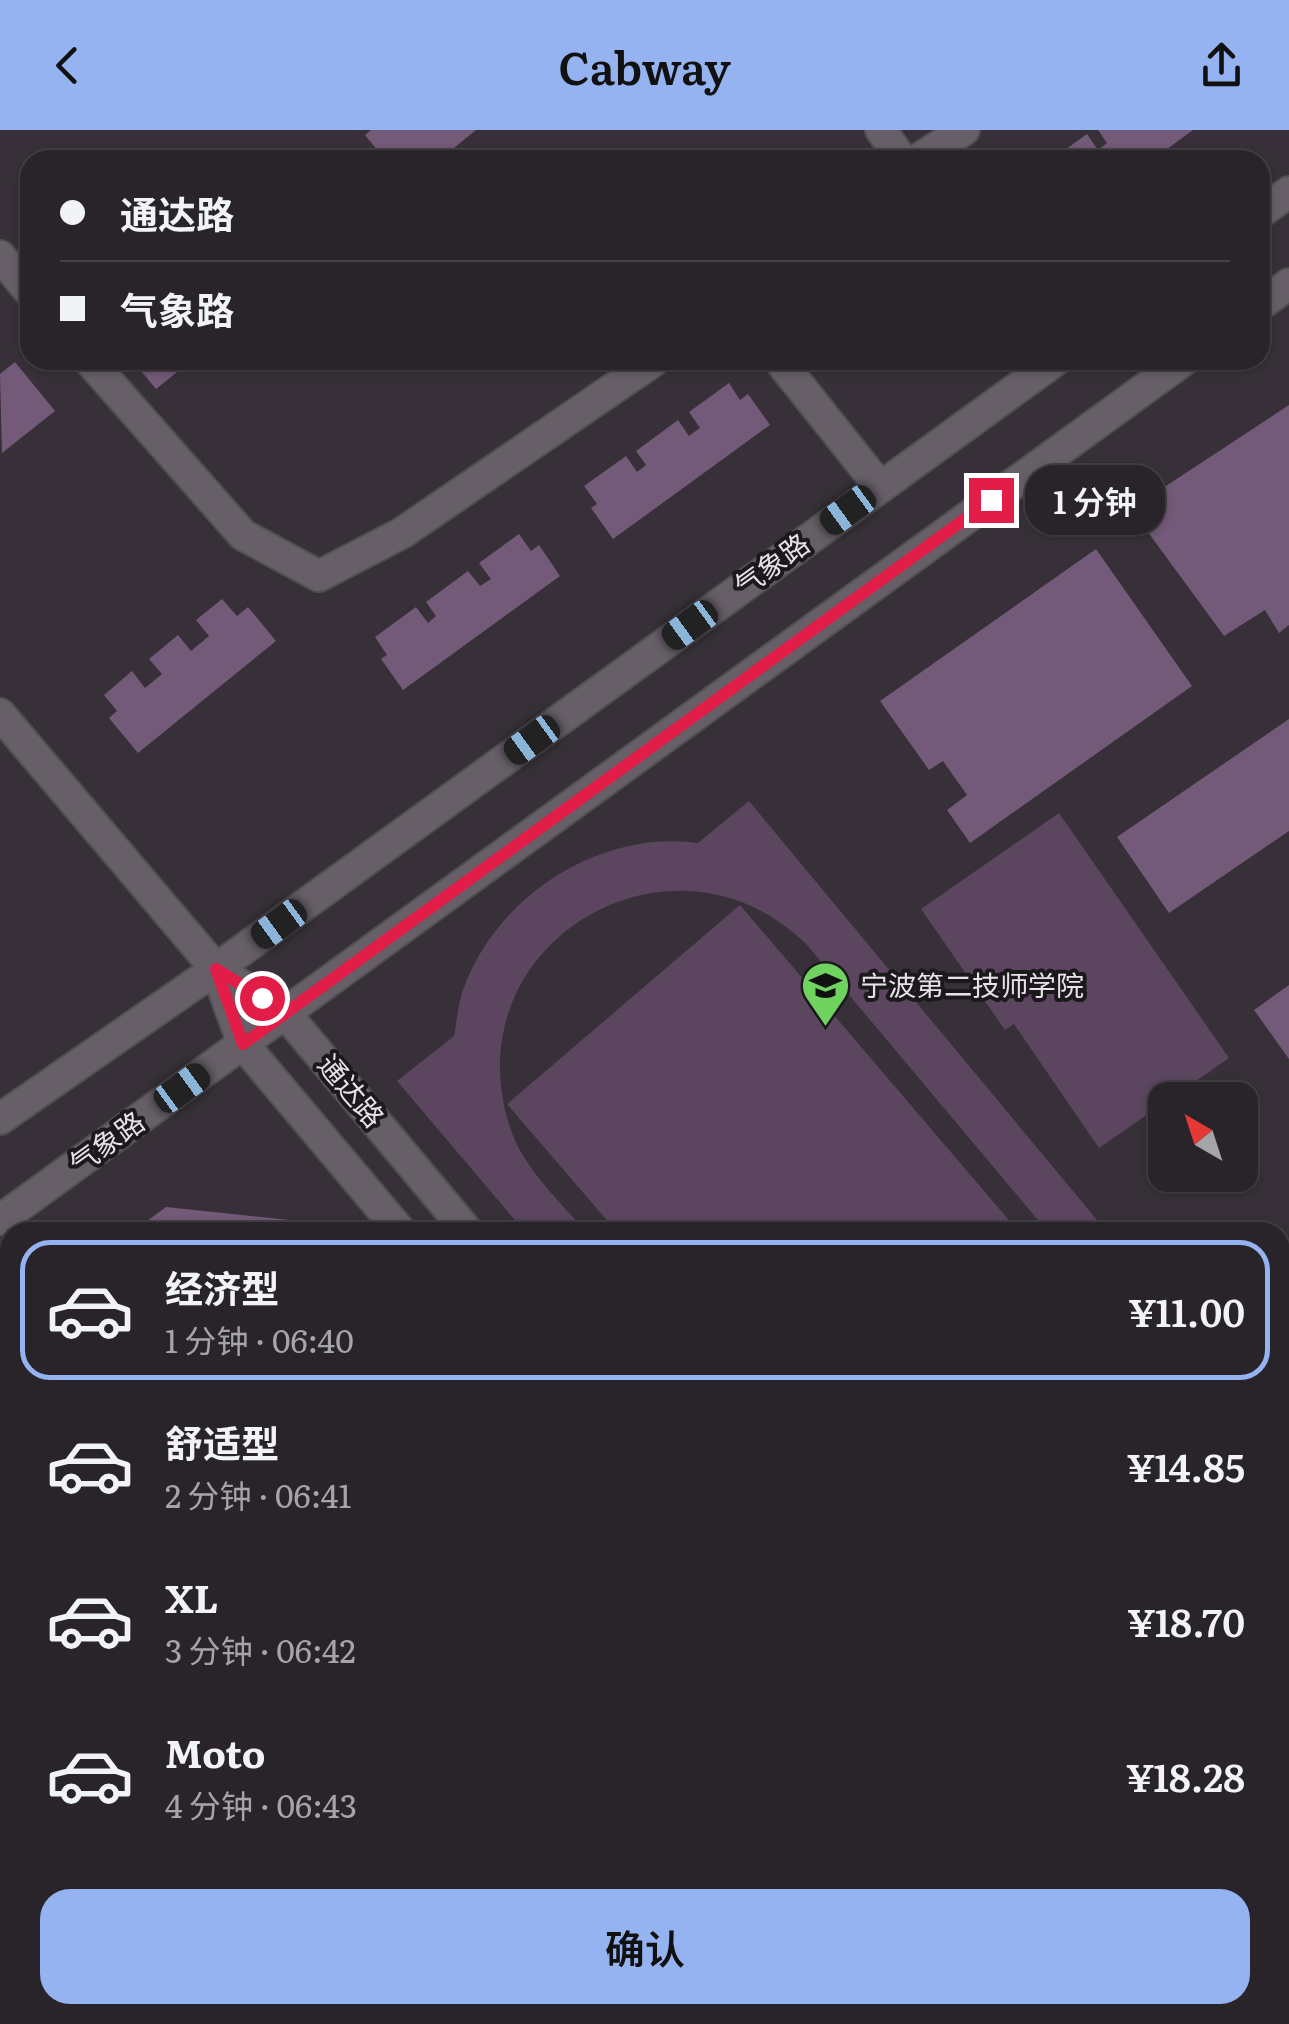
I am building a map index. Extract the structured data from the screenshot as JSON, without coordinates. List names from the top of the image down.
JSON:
{
  "streets": {
    "street": ["气象路", "通达路"]
  },
  "crossings": [
    ["气象路", "通达路"]
  ],
  "places": {
    "school or university": ["宁波第二技师学院"]
  },
  "north": "top left",
  "page": {
    "header": "Cabway",
    "banner": ["通达路", "气象路"],
    "bubble": "1 分钟",
    "list": [
      {
        "name": "经济型",
        "note": "1 分钟 · 06:40",
        "value": "¥11.00"
      },
      {
        "name": "舒适型",
        "note": "2 分钟 · 06:41",
        "value": "¥14.85"
      },
      {
        "name": "XL",
        "note": "3 分钟 · 06:42",
        "value": "¥18.70"
      },
      {
        "name": "Moto",
        "note": "4 分钟 · 06:43",
        "value": "¥18.28"
      }
    ],
    "buttons": "确认"
  }
}
